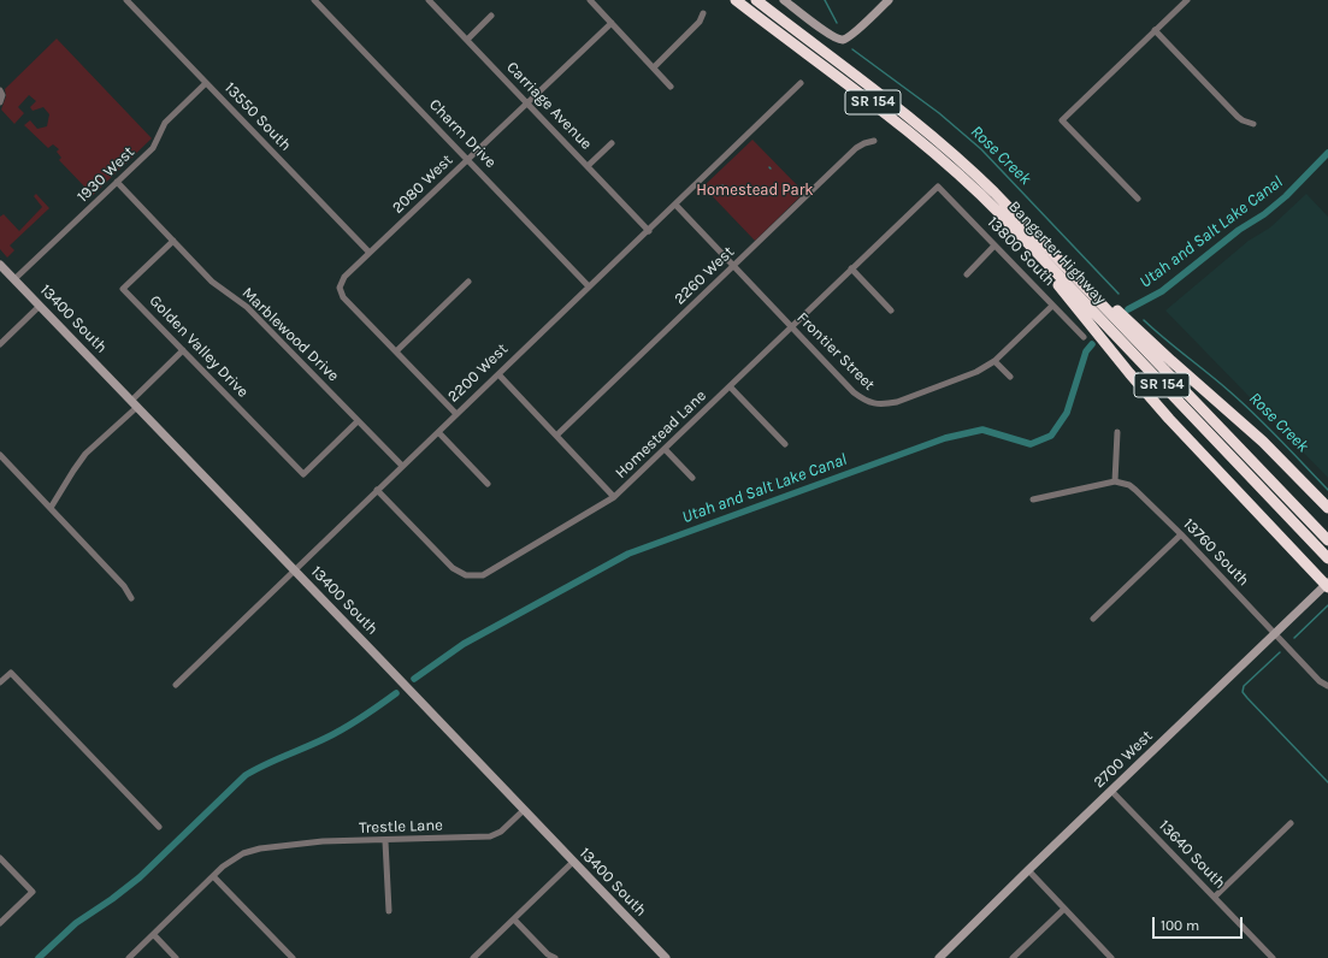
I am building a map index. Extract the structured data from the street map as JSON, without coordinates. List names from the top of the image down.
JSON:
{
  "streets": {
    "highway": ["SR 154", "Bangerter Highway"],
    "street": [
      "Carriage Avenue",
      "13550 South",
      "Charm Drive",
      "1930 West",
      "2080 West",
      "13800 South",
      "2260 West",
      "13400 South",
      "Marblewood Drive",
      "Golden Valley Drive",
      "Frontier Street",
      "2200 West",
      "Homestead Lane",
      "13760 South",
      "2700 West",
      "Trestle Lane",
      "13640 South"
    ]
  },
  "crossings": [
    ["Carriage Avenue", "2080 West"],
    ["Carriage Avenue", "2200 West"],
    ["13550 South", "1930 West"],
    ["13550 South", "2080 West"],
    ["Charm Drive", "2080 West"],
    ["Charm Drive", "2200 West"],
    ["1930 West", "13400 South"],
    ["1930 West", "Marblewood Drive"],
    ["13800 South", "Frontier Street"],
    ["13800 South", "Homestead Lane"],
    ["2260 West", "Frontier Street"],
    ["13400 South", "2200 West"],
    ["13400 South", "Trestle Lane"],
    ["Marblewood Drive", "Golden Valley Drive"],
    ["Marblewood Drive", "2200 West"],
    ["Frontier Street", "2200 West"],
    ["Frontier Street", "Homestead Lane"],
    ["2200 West", "Homestead Lane"],
    ["13760 South", "2700 West"],
    ["2700 West", "13640 South"]
  ],
  "water": ["Rose Creek", "Utah and Salt Lake Canal"],
  "parks": ["Homestead Park"],
  "scale_bar": "100 m"
}
